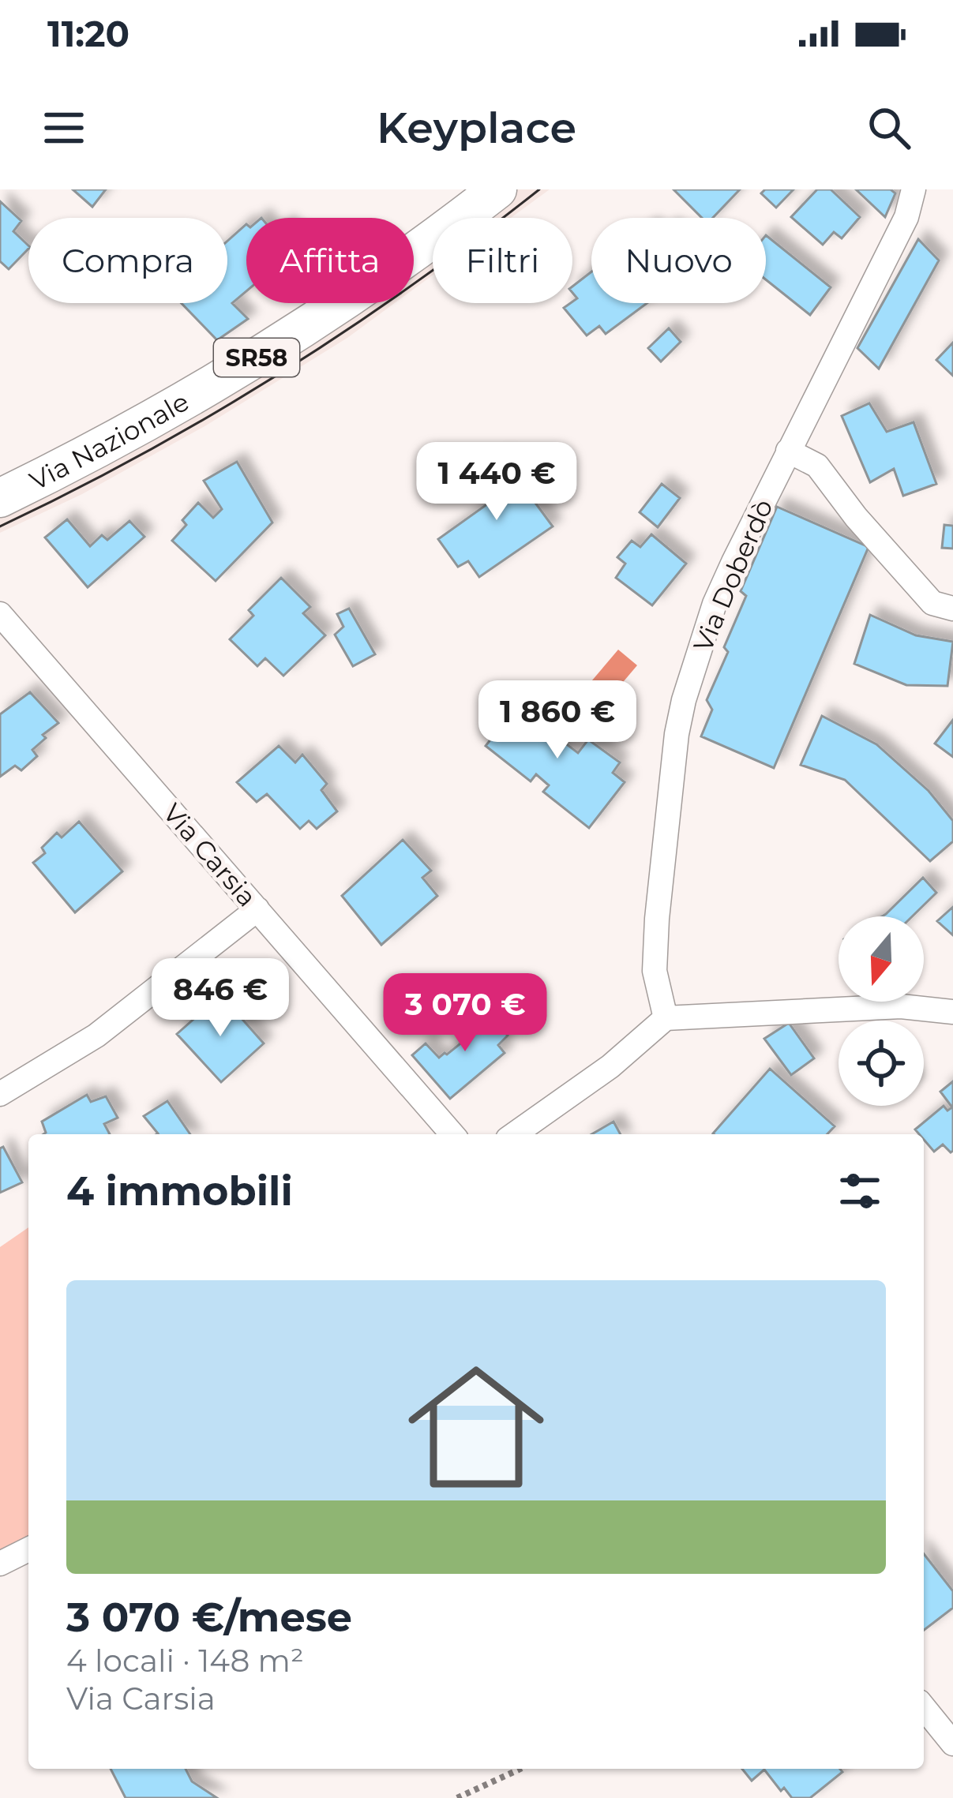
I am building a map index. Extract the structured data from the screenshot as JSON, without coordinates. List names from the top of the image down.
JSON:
{
  "streets": {
    "main road": ["SR58", "Via Nazionale"],
    "street": ["Via Doberdò", "Via Carsia"]
  },
  "north": "bottom",
  "page": {
    "status": "11:20",
    "header": "Keyplace",
    "chip": [
      "Compra",
      "Affitta",
      "Filtri",
      "Nuovo"
    ],
    "price": [
      "1 440 €",
      "1 860 €",
      "846 €",
      "3 070 €"
    ],
    "heading": "4 immobili",
    "list": [
      {
        "name": "3 070 €/mese",
        "note": "4 locali · 148 m² · Via Carsia"
      }
    ]
  }
}
